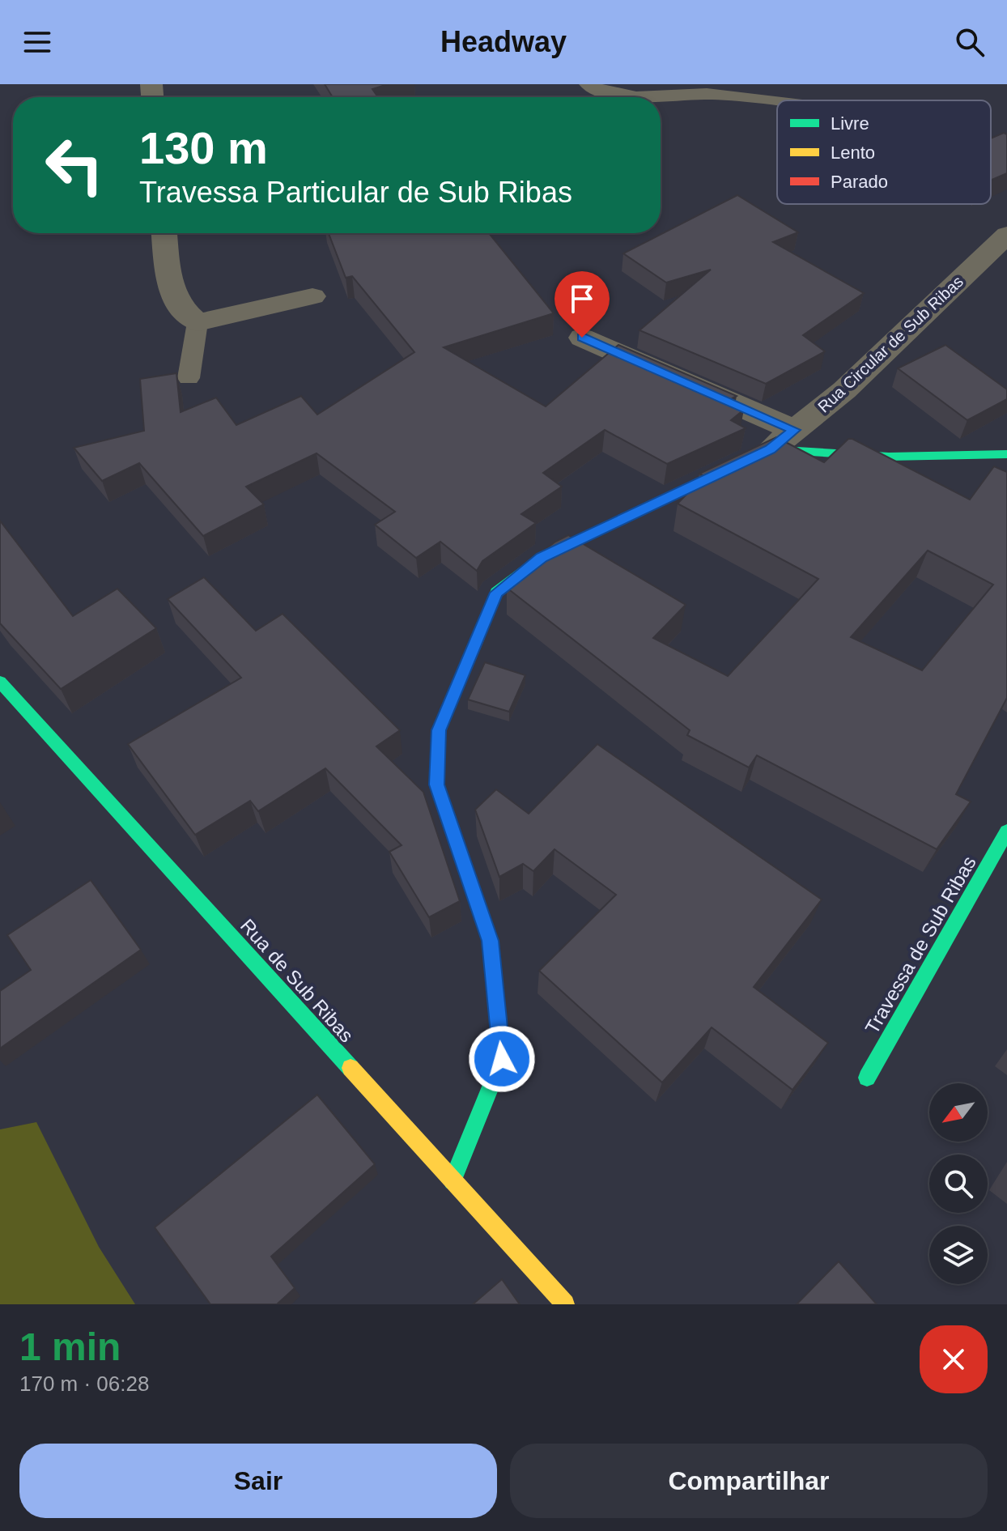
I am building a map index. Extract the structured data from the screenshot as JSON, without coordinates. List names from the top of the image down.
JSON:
{
  "streets": {
    "street": ["Rua Circular de Sub Ribas", "Travessa de Sub Ribas", "Rua de Sub Ribas"]
  },
  "legend": ["Livre", "Lento", "Parado"],
  "north": "bottom left",
  "page": {
    "header": "Headway",
    "turn": ["130 m", "Travessa Particular de Sub Ribas"],
    "heading": ["1 min", "170 m · 06:28"],
    "buttons": ["Sair", "Compartilhar"]
  }
}
